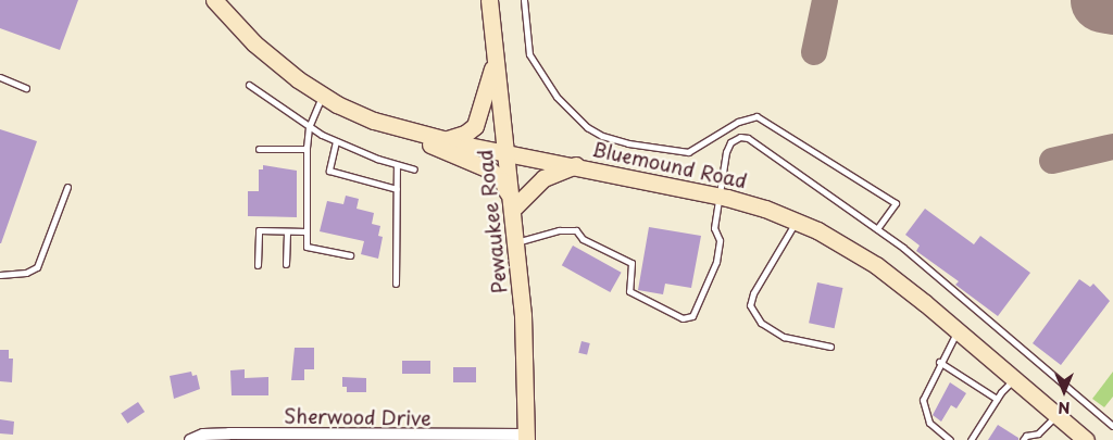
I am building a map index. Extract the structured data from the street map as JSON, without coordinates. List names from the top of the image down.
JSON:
{
  "streets": {
    "main road": ["Bluemound Road", "Pewaukee Road"],
    "street": ["Sherwood Drive"]
  },
  "crossings": [
    ["Bluemound Road", "Pewaukee Road"],
    ["Pewaukee Road", "Sherwood Drive"]
  ],
  "north": "bottom"
}
